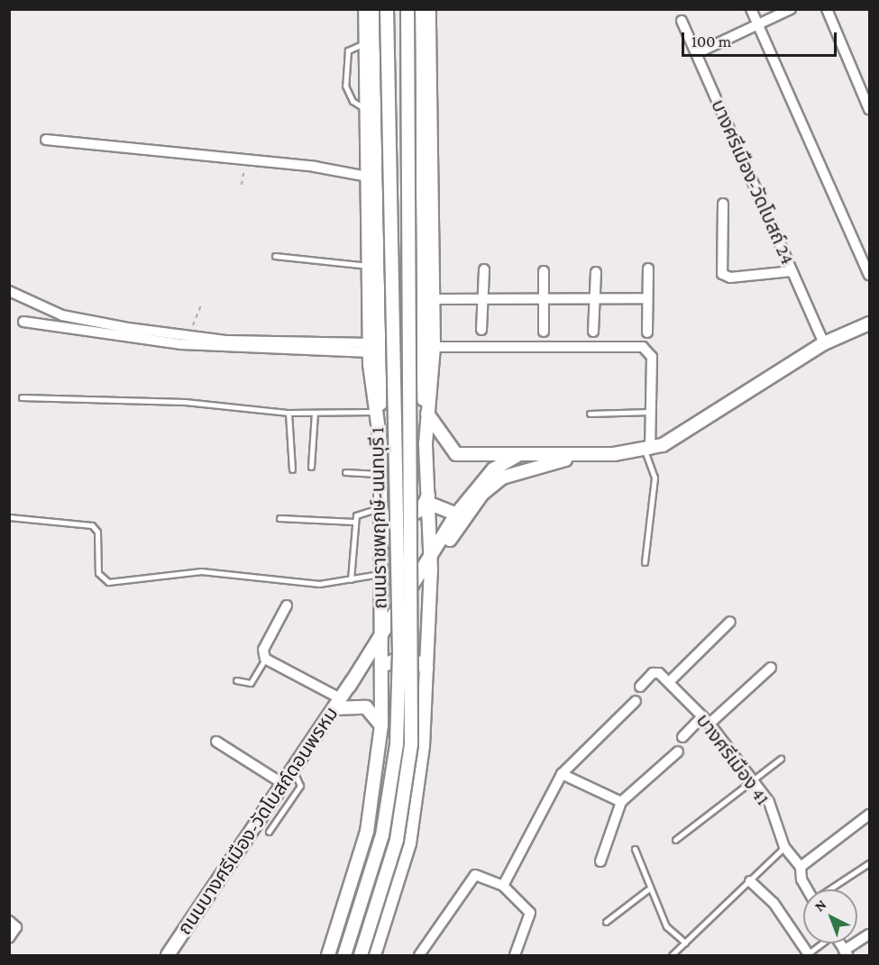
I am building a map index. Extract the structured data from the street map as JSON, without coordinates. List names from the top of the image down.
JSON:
{
  "streets": {
    "street": [
      "บางศรีเมือง-วัดโบสถ์ 24",
      "ถนนราชพฤกษ์-นนทบุรี 1",
      "บางศรีเมือง 41",
      "ถนนบางศรีเมือง-วัดโบสถ์ดอนพรหม"
    ]
  },
  "crossings": [
    ["บางศรีเมือง-วัดโบสถ์ 24", "ถนนบางศรีเมือง-วัดโบสถ์ดอนพรหม"],
    ["ถนนราชพฤกษ์-นนทบุรี 1", "ถนนบางศรีเมือง-วัดโบสถ์ดอนพรหม"]
  ],
  "scale_bar": "100 m",
  "north": "top left"
}
